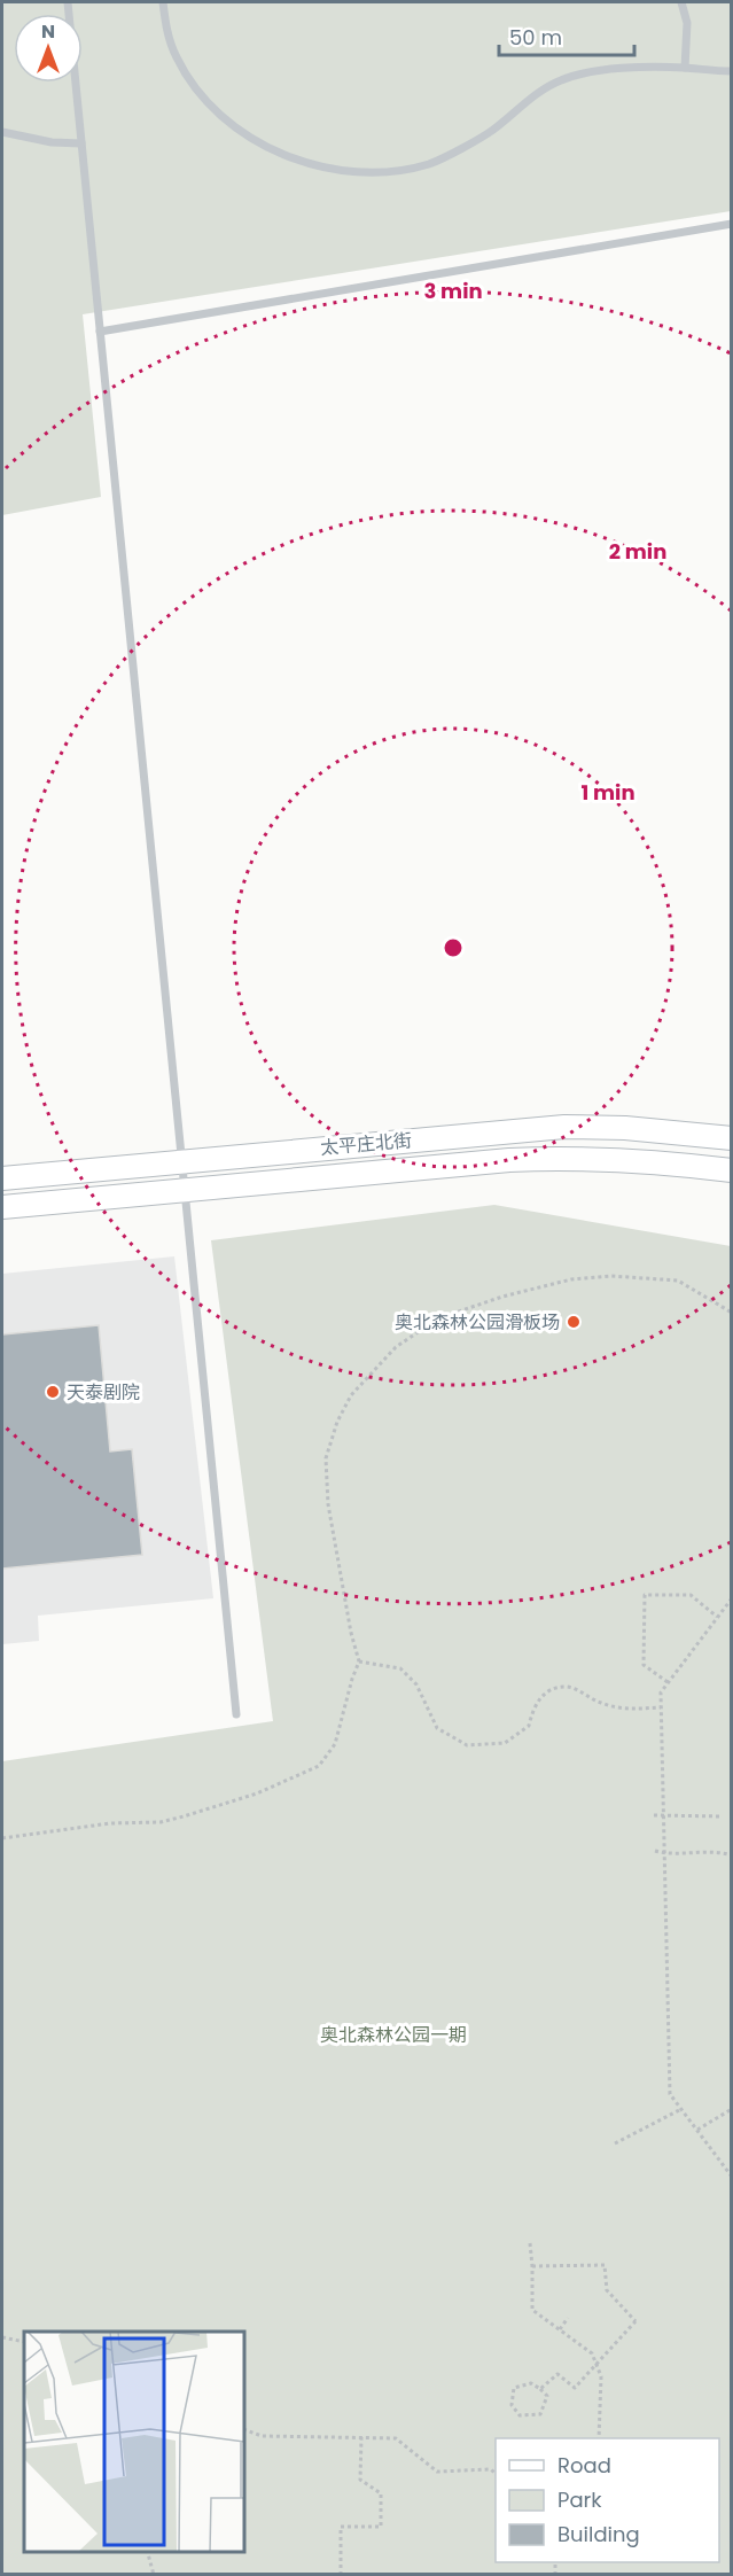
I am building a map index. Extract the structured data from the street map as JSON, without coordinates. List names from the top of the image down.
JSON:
{
  "streets": {
    "main road": ["太平庄北街"]
  },
  "parks": ["奥北森林公园一期"],
  "places": ["奥北森林公园滑板场", "天泰剧院"],
  "legend": ["Road", "Park", "Building"],
  "scale_bar": "50 m",
  "north": "top",
  "rings": ["3 min", "2 min", "1 min"]
}
